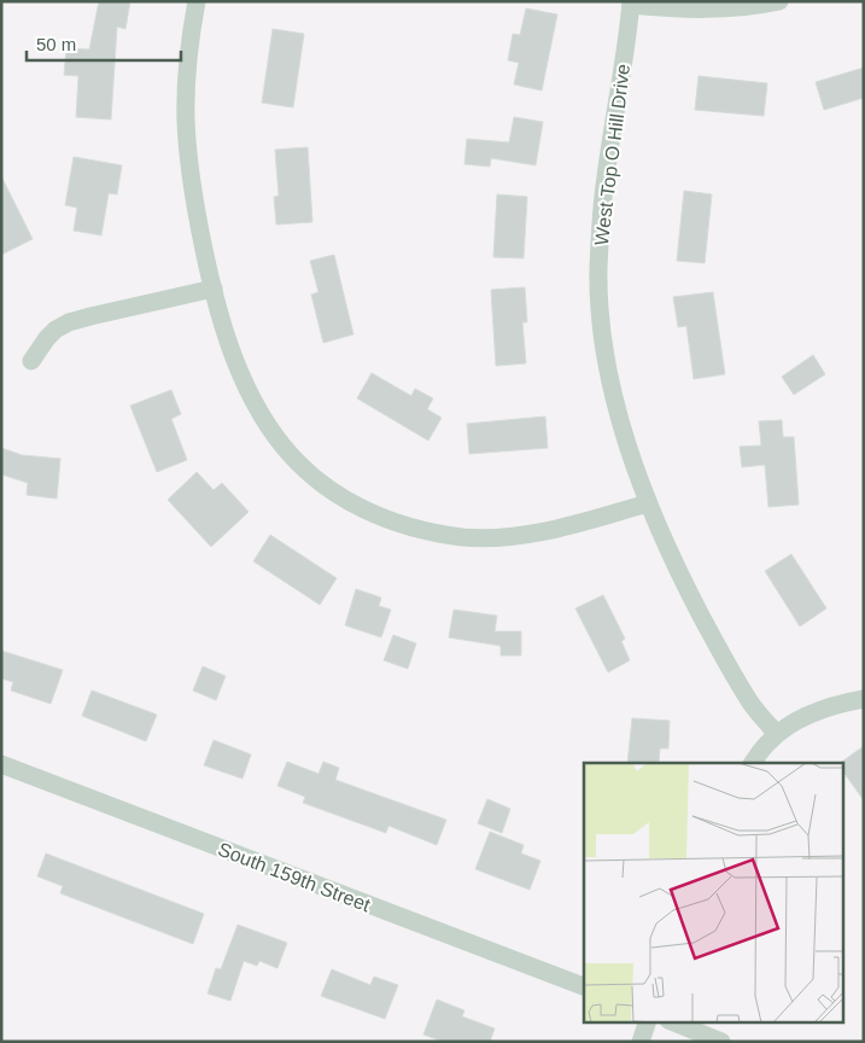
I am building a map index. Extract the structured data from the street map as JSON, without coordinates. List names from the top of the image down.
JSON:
{
  "streets": {
    "street": ["West Top O Hill Drive", "South 159th Street"]
  },
  "scale_bar": "50 m"
}
